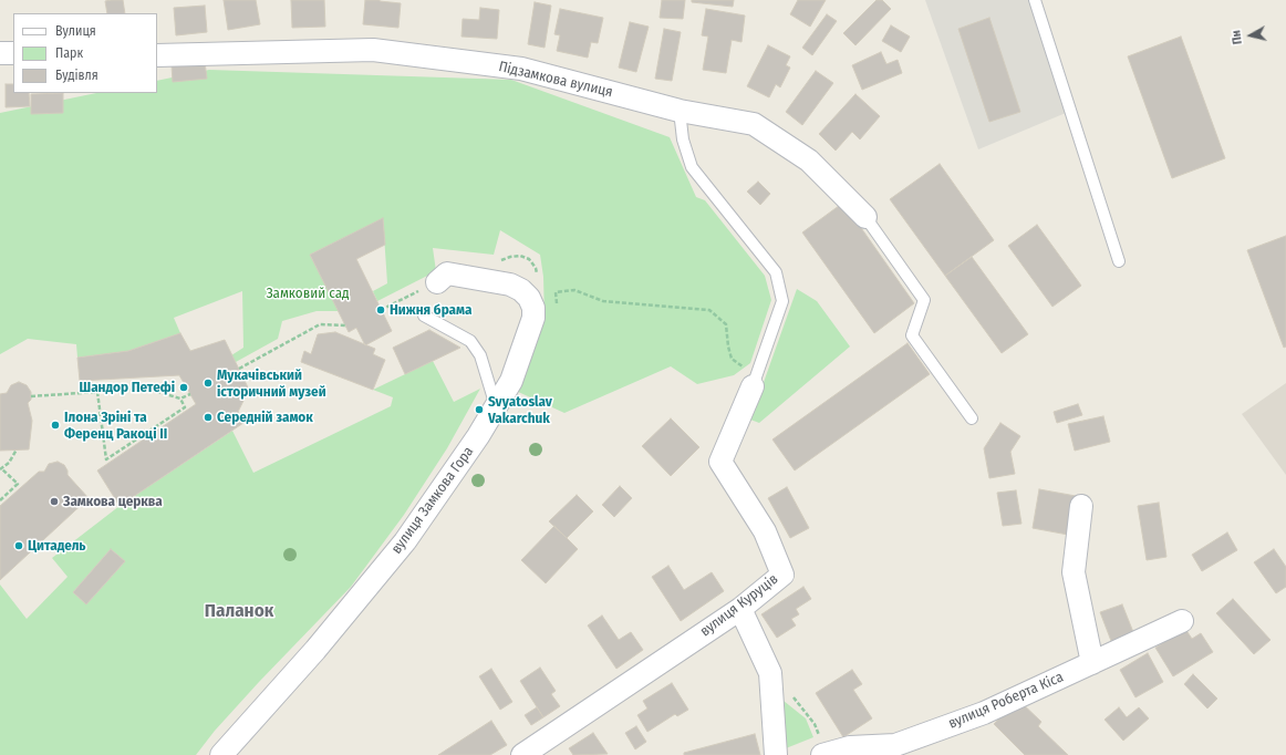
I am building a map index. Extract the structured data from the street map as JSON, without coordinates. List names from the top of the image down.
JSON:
{
  "streets": {
    "street": [
      "Підзамкова вулиця",
      "вулиця Замкова Гора",
      "вулиця Куруців",
      "вулиця Роберта Кіса"
    ]
  },
  "districts": ["Паланок"],
  "parks": ["Замковий сад"],
  "places": [
    "Нижня брама",
    "Мукачівський історичний музей",
    "Шандор Петефі",
    "Svyatoslav Vakarchuk",
    "Середній замок",
    "Ілона Зріні та Ференц Ракоці II",
    "Замкова церква",
    "Цитадель"
  ],
  "legend": ["Вулиця", "Парк", "Будівля"],
  "north": "left"
}
